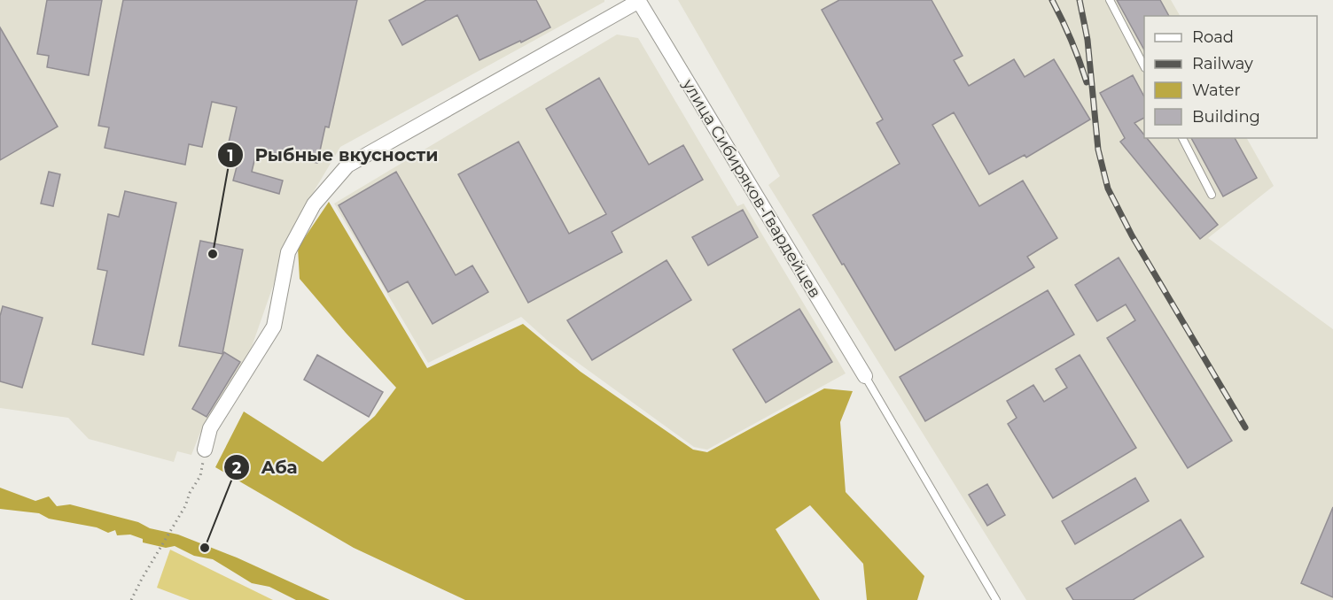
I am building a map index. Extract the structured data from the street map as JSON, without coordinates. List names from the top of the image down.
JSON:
{
  "streets": {
    "street": ["улица Сибиряков-Гвардейцев"]
  },
  "places": ["Рыбные вкусности", "Аба"],
  "legend": [
    "Road",
    "Railway",
    "Water",
    "Building"
  ]
}
